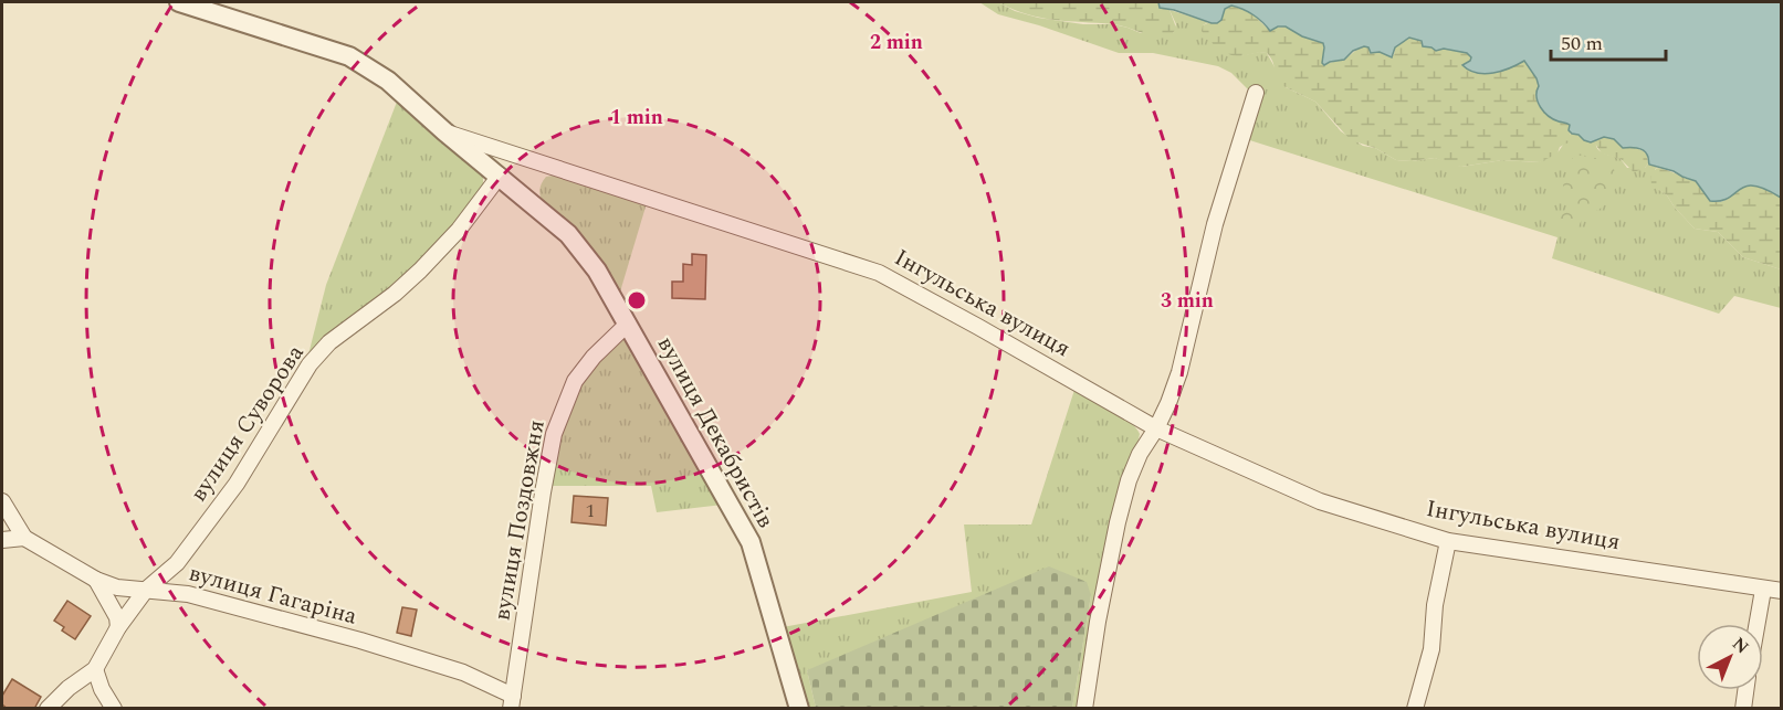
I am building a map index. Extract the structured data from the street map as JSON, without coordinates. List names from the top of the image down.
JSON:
{
  "streets": {
    "street": [
      "Інгульська вулиця",
      "вулиця Суворова",
      "вулиця Декабристів",
      "вулиця Поздовжня",
      "вулиця Гагаріна"
    ]
  },
  "crossings": [
    ["Інгульська вулиця", "вулиця Декабристів"],
    ["вулиця Суворова", "вулиця Декабристів"],
    ["вулиця Суворова", "вулиця Гагаріна"],
    ["вулиця Декабристів", "вулиця Поздовжня"],
    ["вулиця Поздовжня", "вулиця Гагаріна"]
  ],
  "house_numbers": ["1"],
  "scale_bar": "50 m",
  "north": "top right",
  "rings": ["2 min", "1 min", "3 min"]
}
